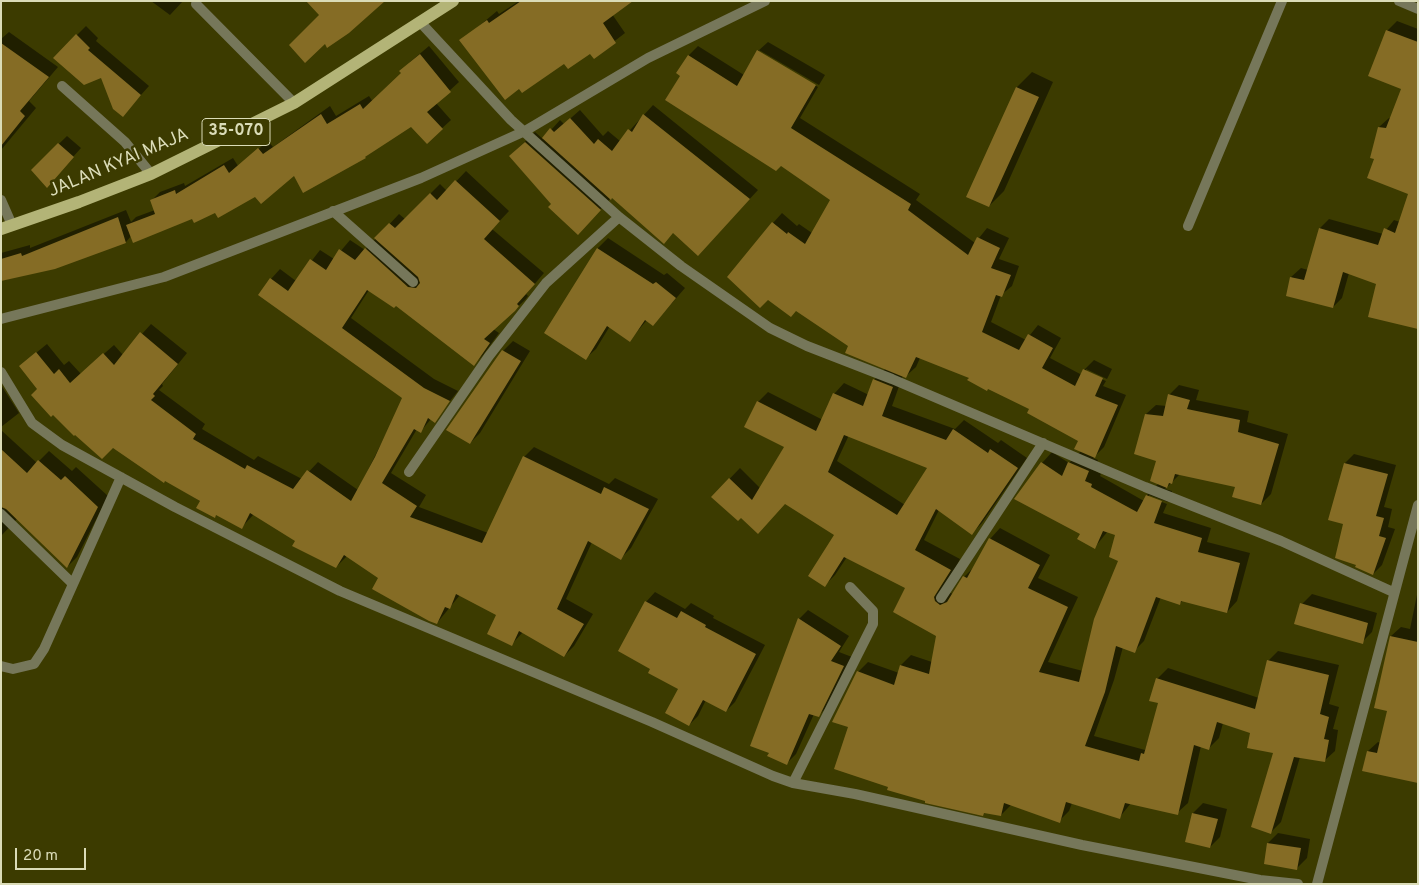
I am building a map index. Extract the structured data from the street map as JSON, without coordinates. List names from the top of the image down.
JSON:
{
  "streets": {
    "main road": ["35-070", "JALAN KYAI MAJA"]
  },
  "scale_bar": "20 m"
}
